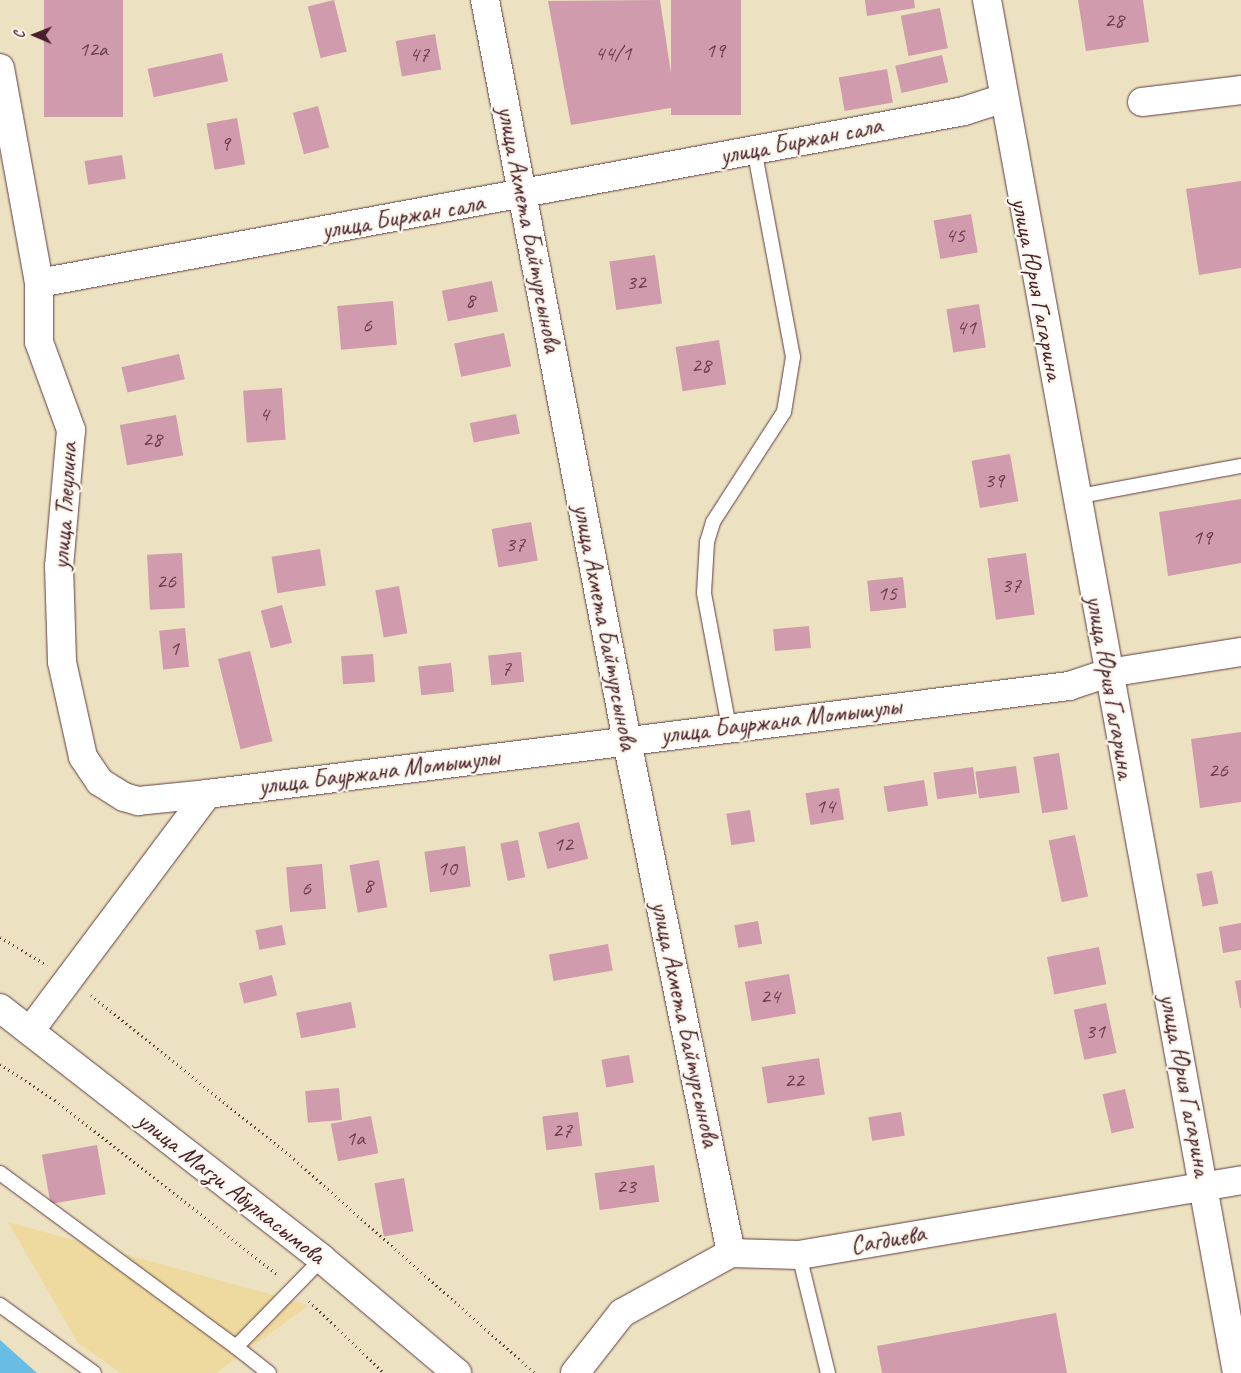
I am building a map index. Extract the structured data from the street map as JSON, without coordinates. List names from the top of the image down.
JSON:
{
  "streets": {
    "street": [
      "улица Биржан сала",
      "улица Ахмета Байтурсынова",
      "улица Юрия Гагарина",
      "улица Тлеулина",
      "улица Бауржана Момышулы",
      "улица Магзи Абулкасымова",
      "Сагдиева"
    ]
  },
  "crossings": [
    ["улица Биржан сала", "улица Ахмета Байтурсынова"],
    ["улица Биржан сала", "улица Юрия Гагарина"],
    ["улица Биржан сала", "улица Тлеулина"],
    ["улица Ахмета Байтурсынова", "улица Бауржана Момышулы"],
    ["улица Ахмета Байтурсынова", "Сагдиева"],
    ["улица Юрия Гагарина", "улица Бауржана Момышулы"],
    ["улица Юрия Гагарина", "Сагдиева"],
    ["улица Тлеулина", "улица Бауржана Момышулы"]
  ],
  "house_numbers": [
    "28",
    "12а",
    "19",
    "44/1",
    "47",
    "9",
    "45",
    "32",
    "8",
    "6",
    "41",
    "28",
    "4",
    "28",
    "39",
    "19",
    "37",
    "26",
    "37",
    "15",
    "1",
    "7",
    "26",
    "14",
    "12",
    "10",
    "8",
    "6",
    "24",
    "31",
    "22",
    "27",
    "1а",
    "23"
  ],
  "north": "left"
}
